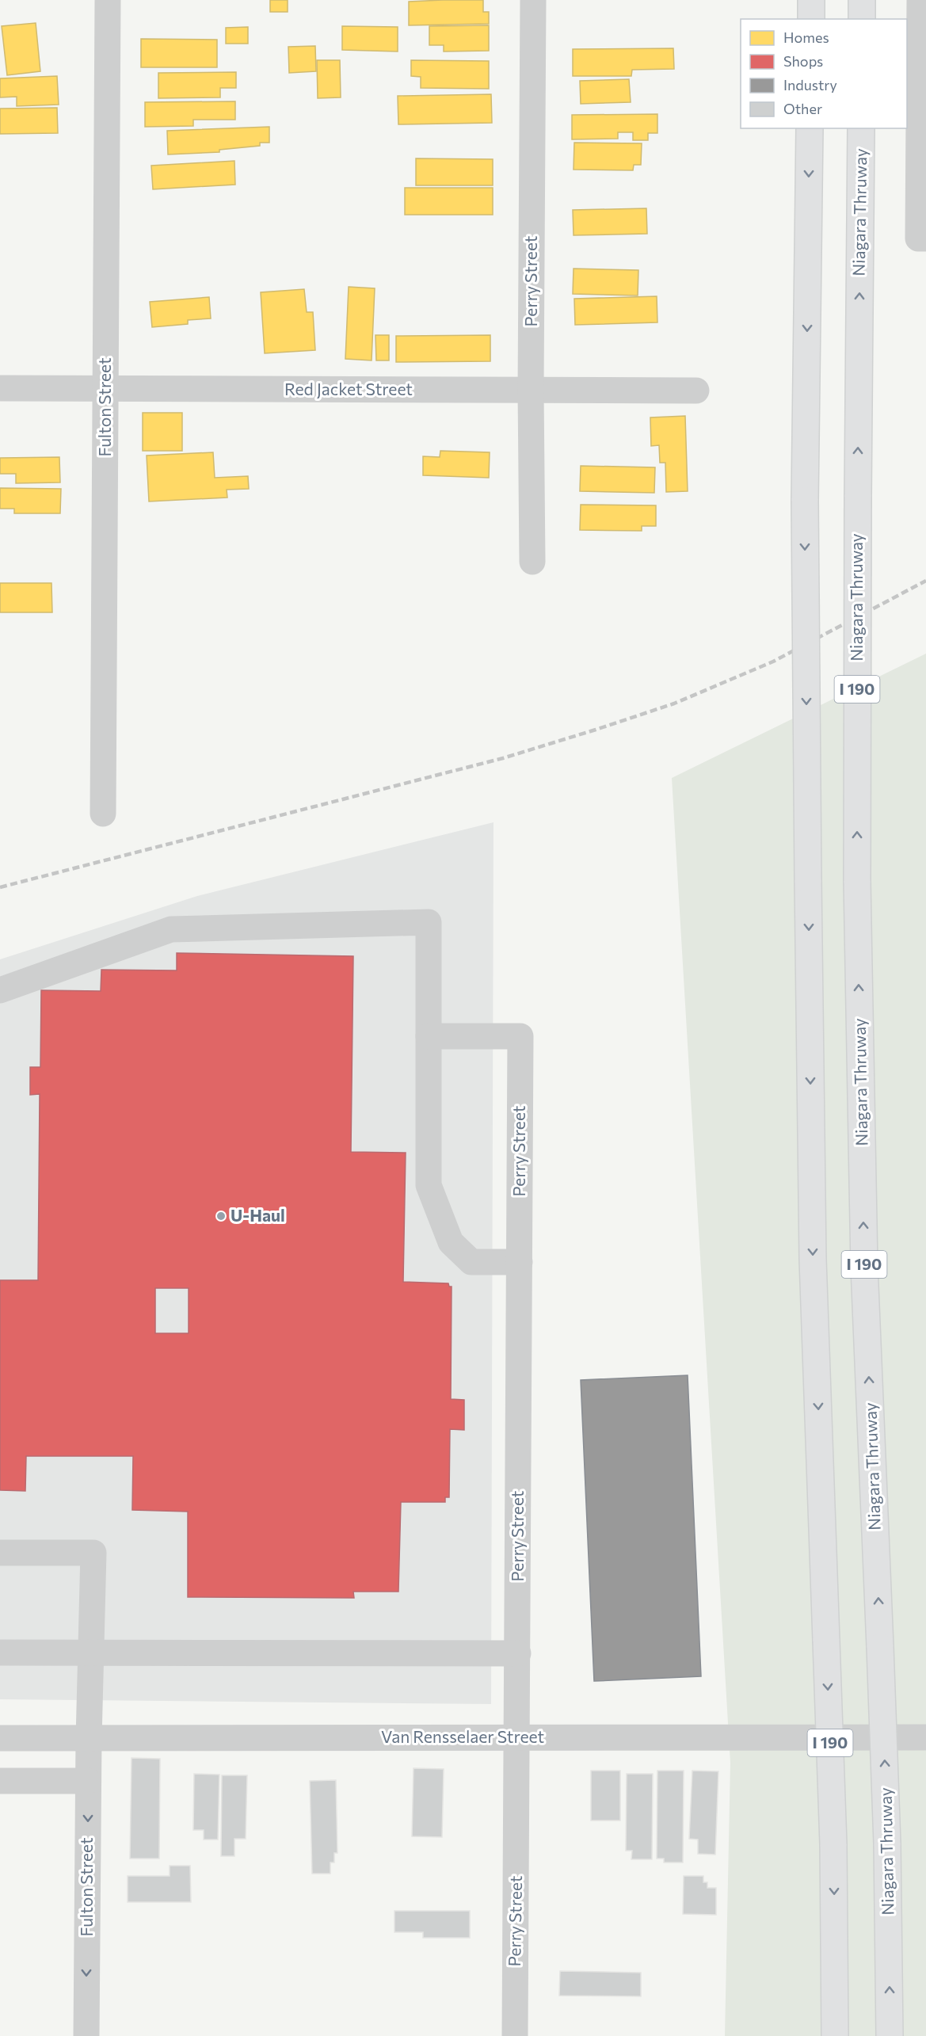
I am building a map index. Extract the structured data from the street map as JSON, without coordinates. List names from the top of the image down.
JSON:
{
  "streets": {
    "highway": ["Niagara Thruway", "I 190"],
    "street": [
      "Perry Street",
      "Red Jacket Street",
      "Fulton Street",
      "Van Rensselaer Street"
    ]
  },
  "crossings": [
    ["Perry Street", "Red Jacket Street"],
    ["Perry Street", "Van Rensselaer Street"],
    ["Red Jacket Street", "Fulton Street"],
    ["Fulton Street", "Van Rensselaer Street"]
  ],
  "places": ["U-Haul"],
  "legend": [
    "Homes",
    "Shops",
    "Industry",
    "Other"
  ]
}
